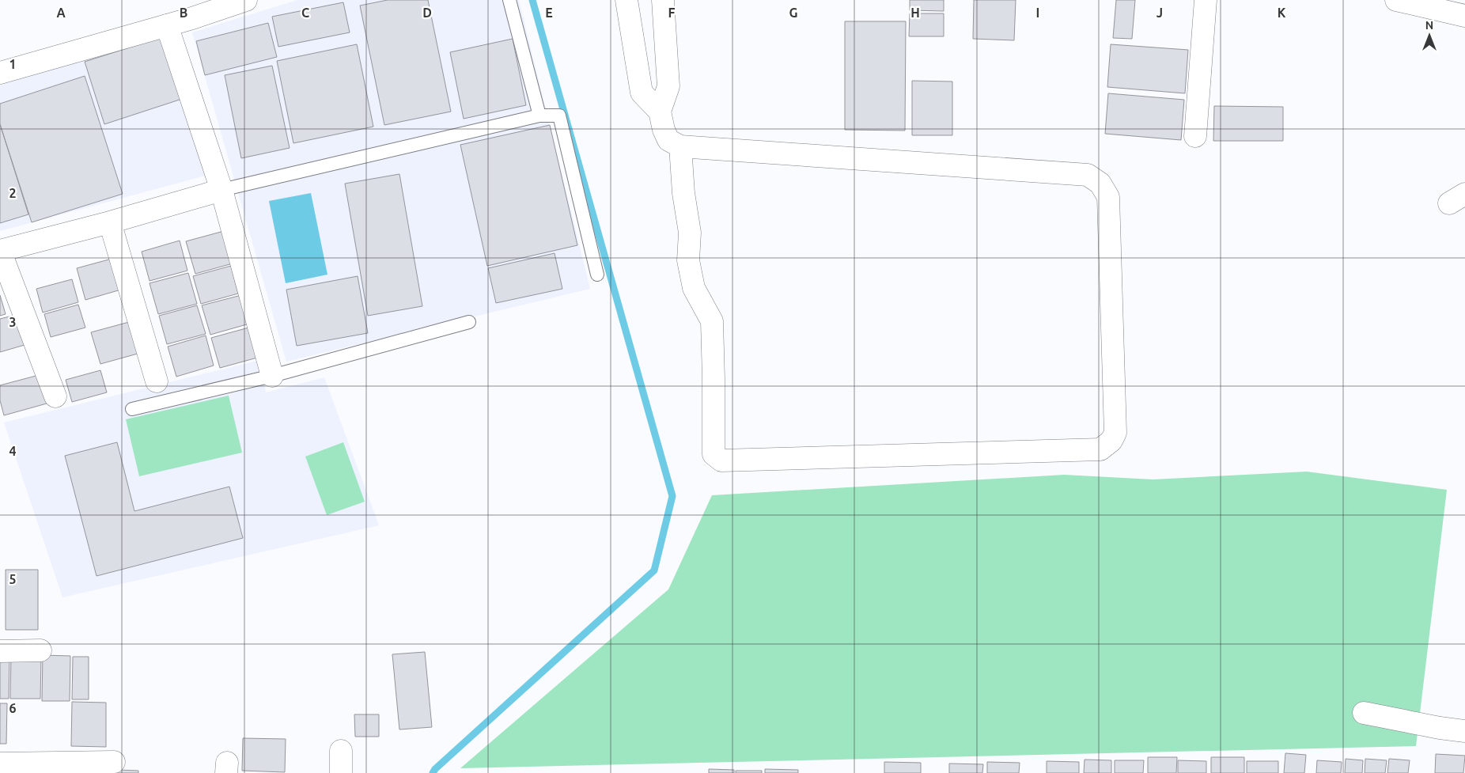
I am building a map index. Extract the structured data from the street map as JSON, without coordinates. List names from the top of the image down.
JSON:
{
  "north": "top",
  "grid": {
    "columns": [
      "A",
      "B",
      "C",
      "D",
      "E",
      "F",
      "G",
      "H",
      "I",
      "J",
      "K"
    ],
    "rows": [
      "1",
      "2",
      "3",
      "4",
      "5",
      "6"
    ]
  }
}
